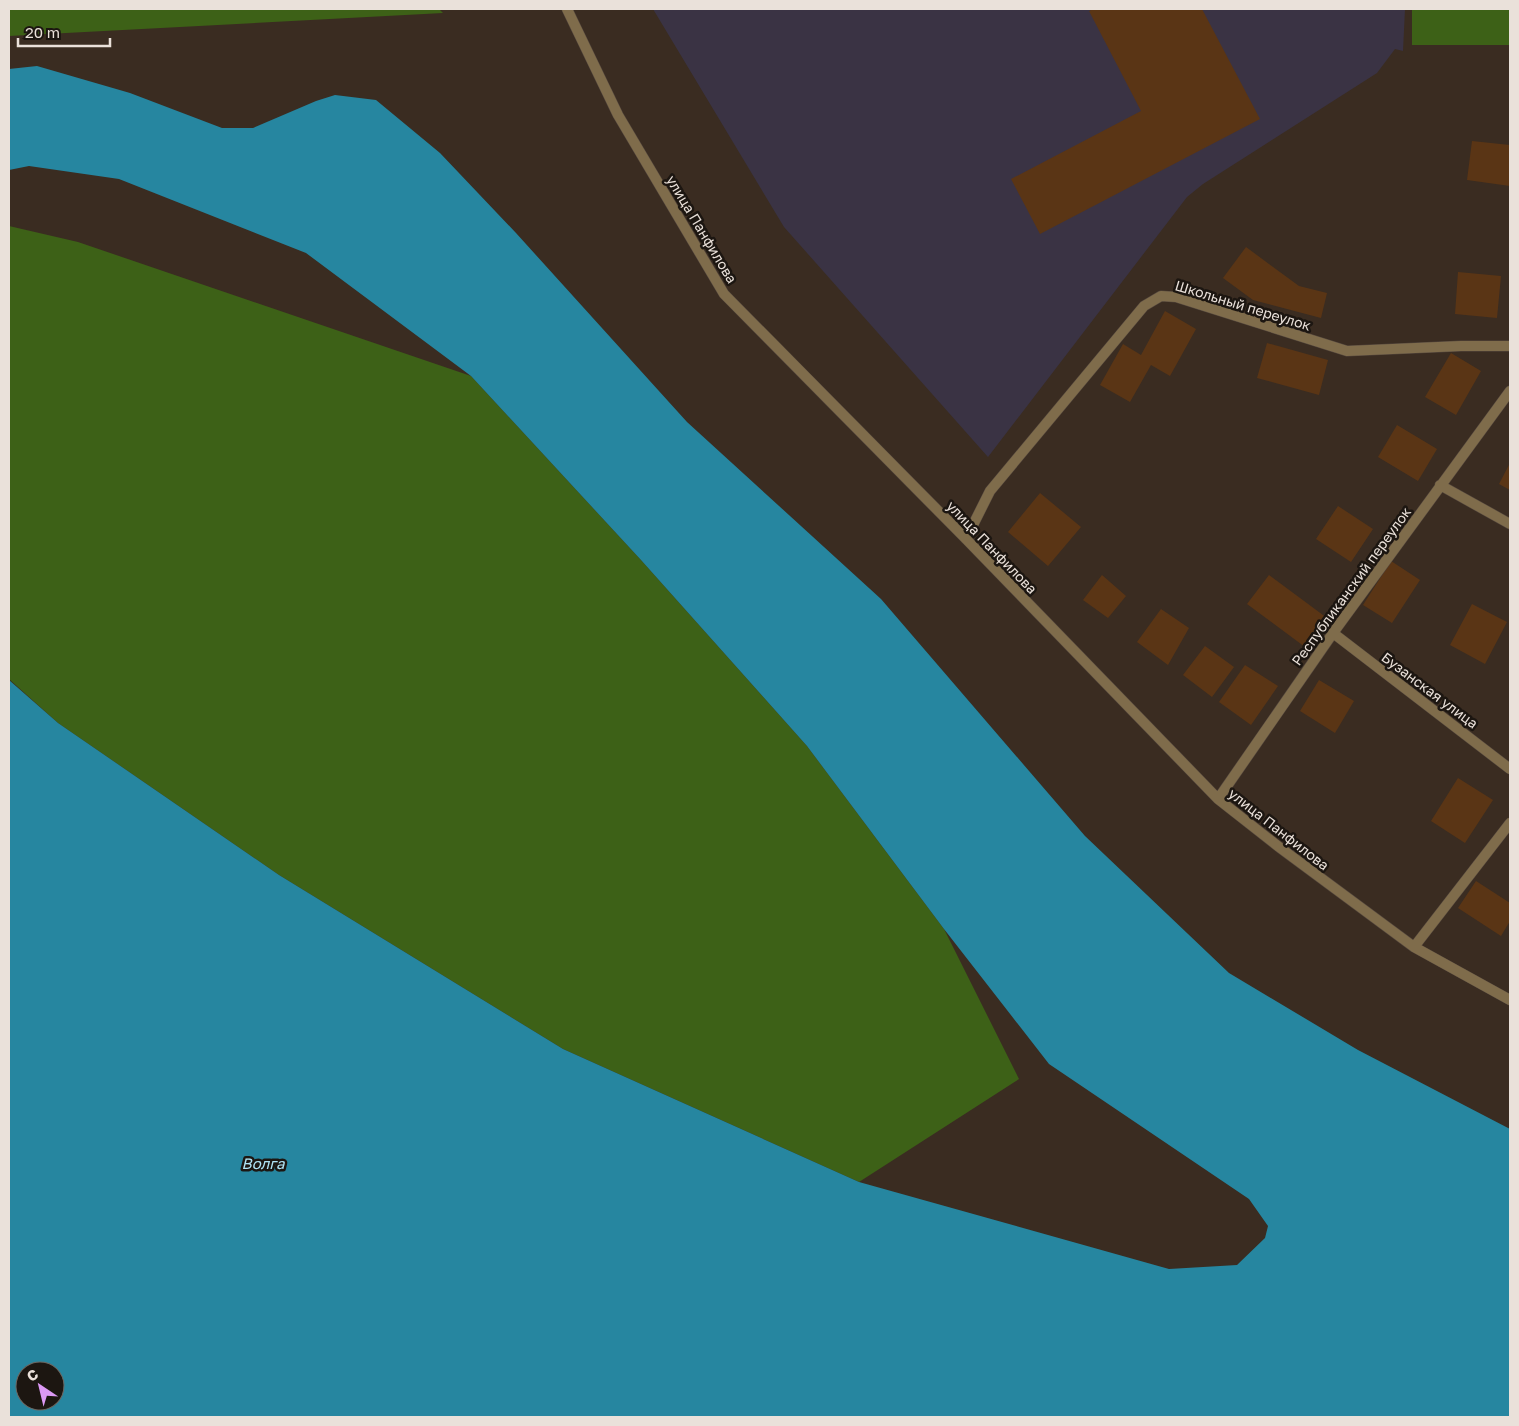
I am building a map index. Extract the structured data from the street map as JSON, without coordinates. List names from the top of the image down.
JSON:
{
  "streets": {
    "street": [
      "улица Панфилова",
      "Школьный переулок",
      "Республиканский переулок",
      "Бузанская улица"
    ]
  },
  "crossings": [
    ["улица Панфилова", "Школьный переулок"],
    ["улица Панфилова", "Республиканский переулок"],
    ["Республиканский переулок", "Бузанская улица"]
  ],
  "water": ["Волга"],
  "scale_bar": "20 m",
  "north": "top left"
}
